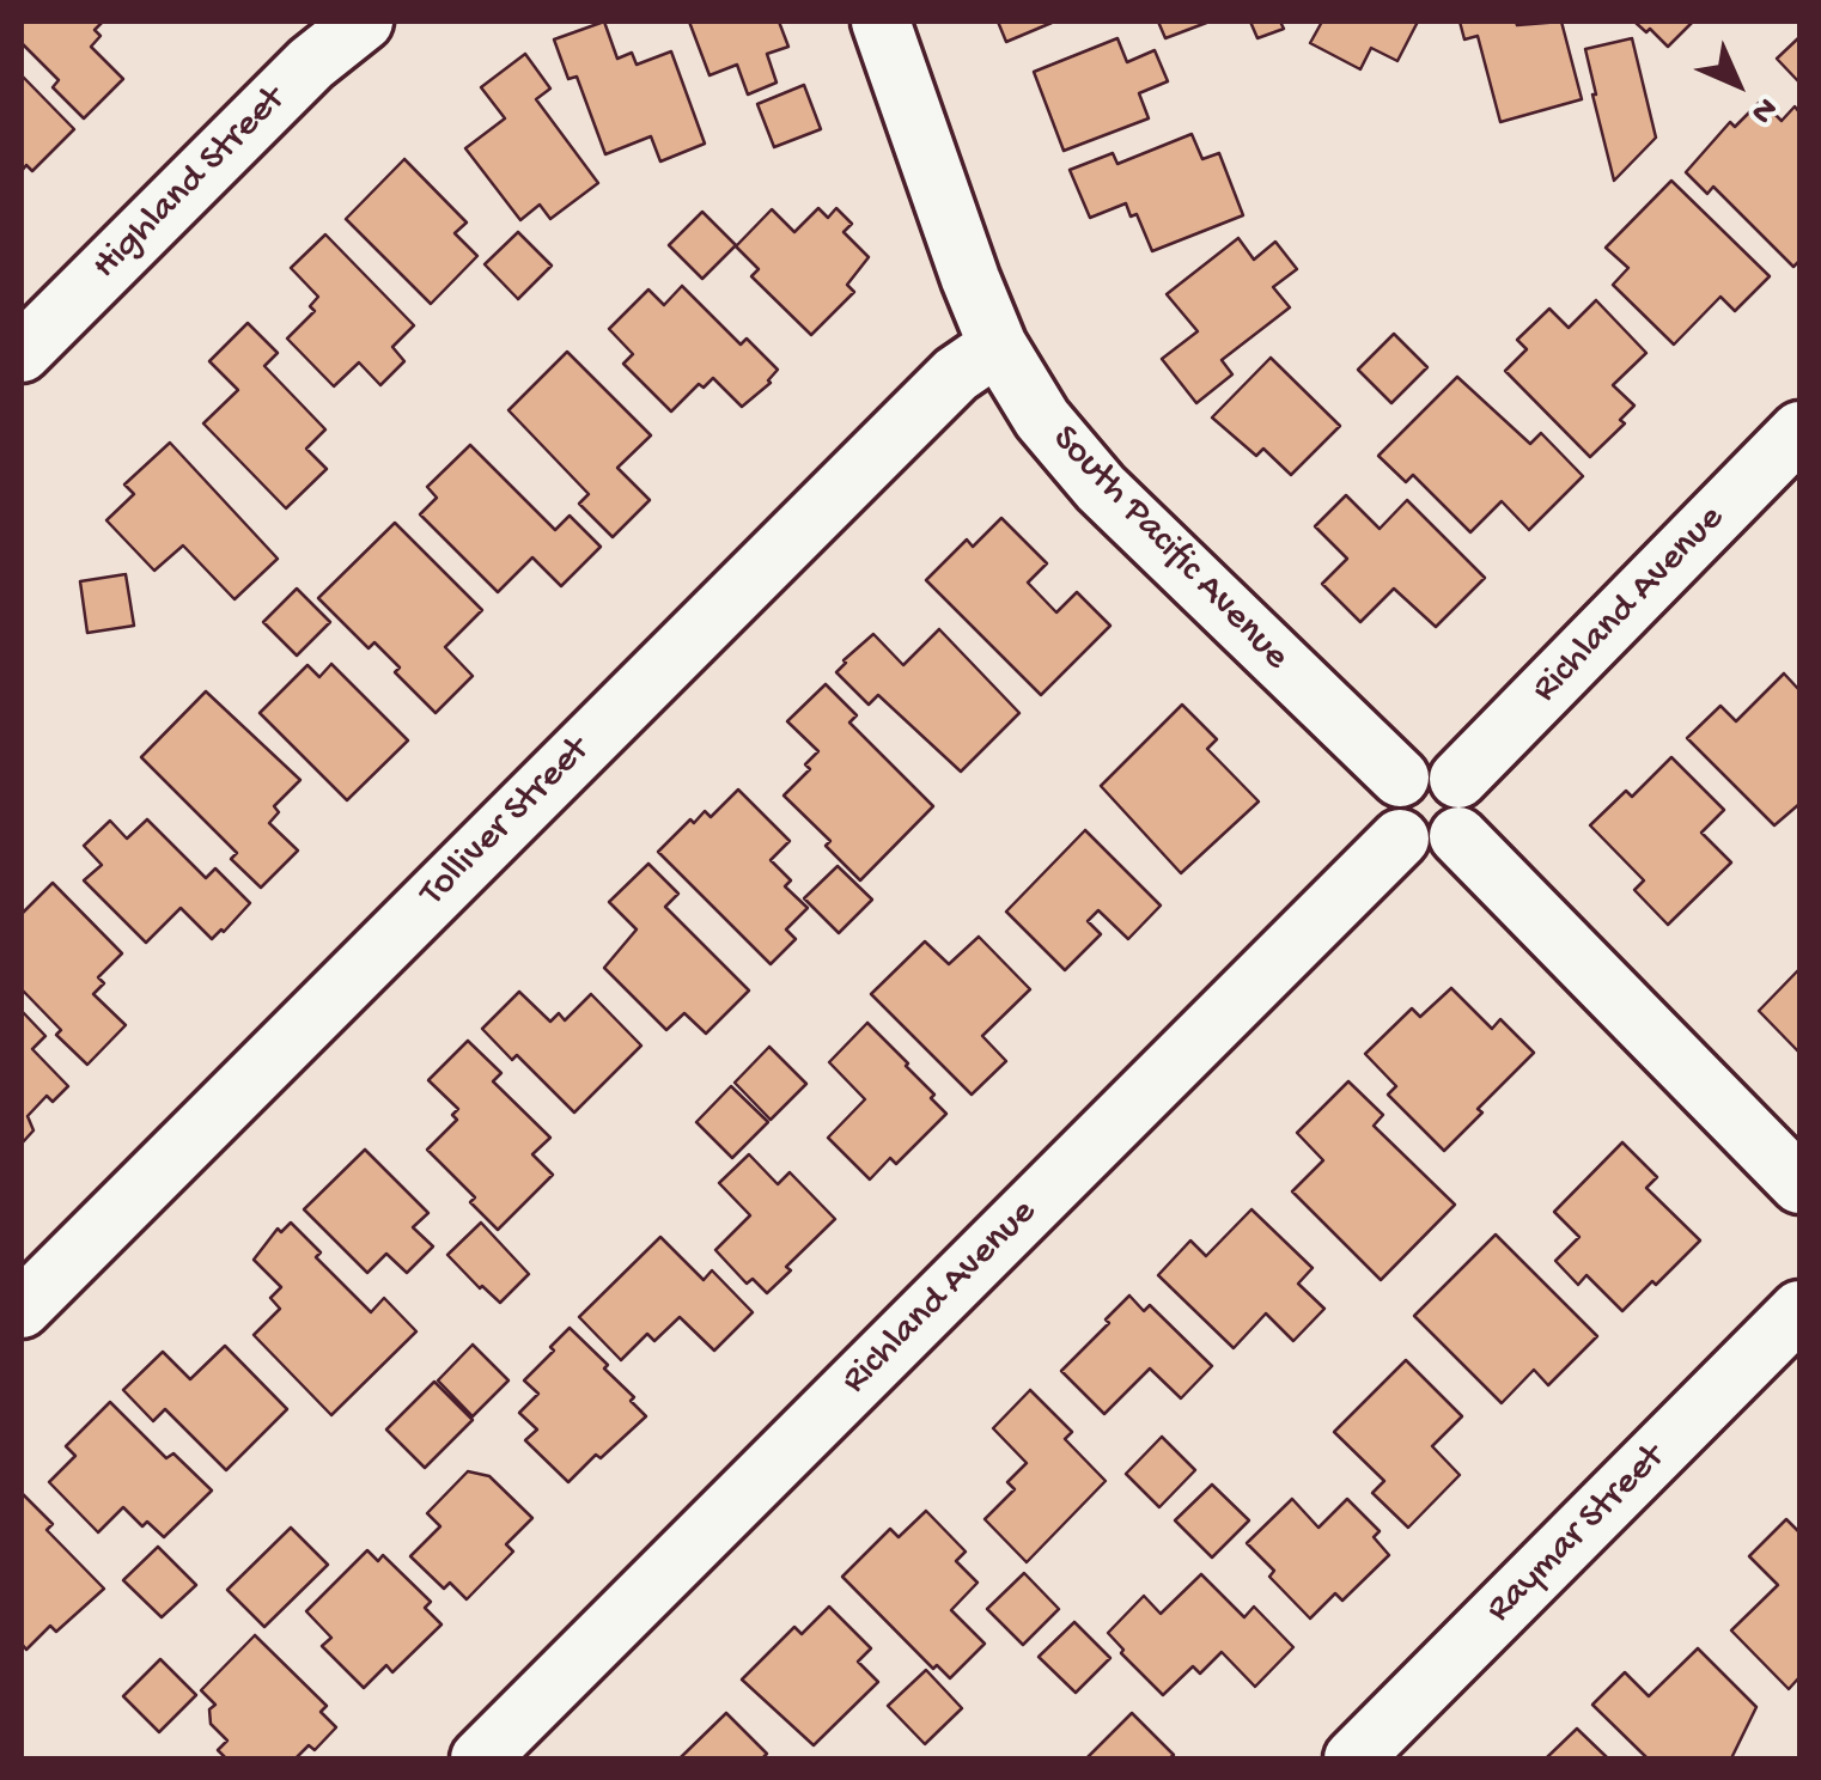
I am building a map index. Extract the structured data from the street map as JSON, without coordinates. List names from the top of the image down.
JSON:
{
  "streets": {
    "street": [
      "Highland Street",
      "South Pacific Avenue",
      "Richland Avenue",
      "Tolliver Street",
      "Raymar Street"
    ]
  },
  "crossings": [
    ["South Pacific Avenue", "Richland Avenue"],
    ["South Pacific Avenue", "Tolliver Street"]
  ],
  "north": "bottom right"
}
